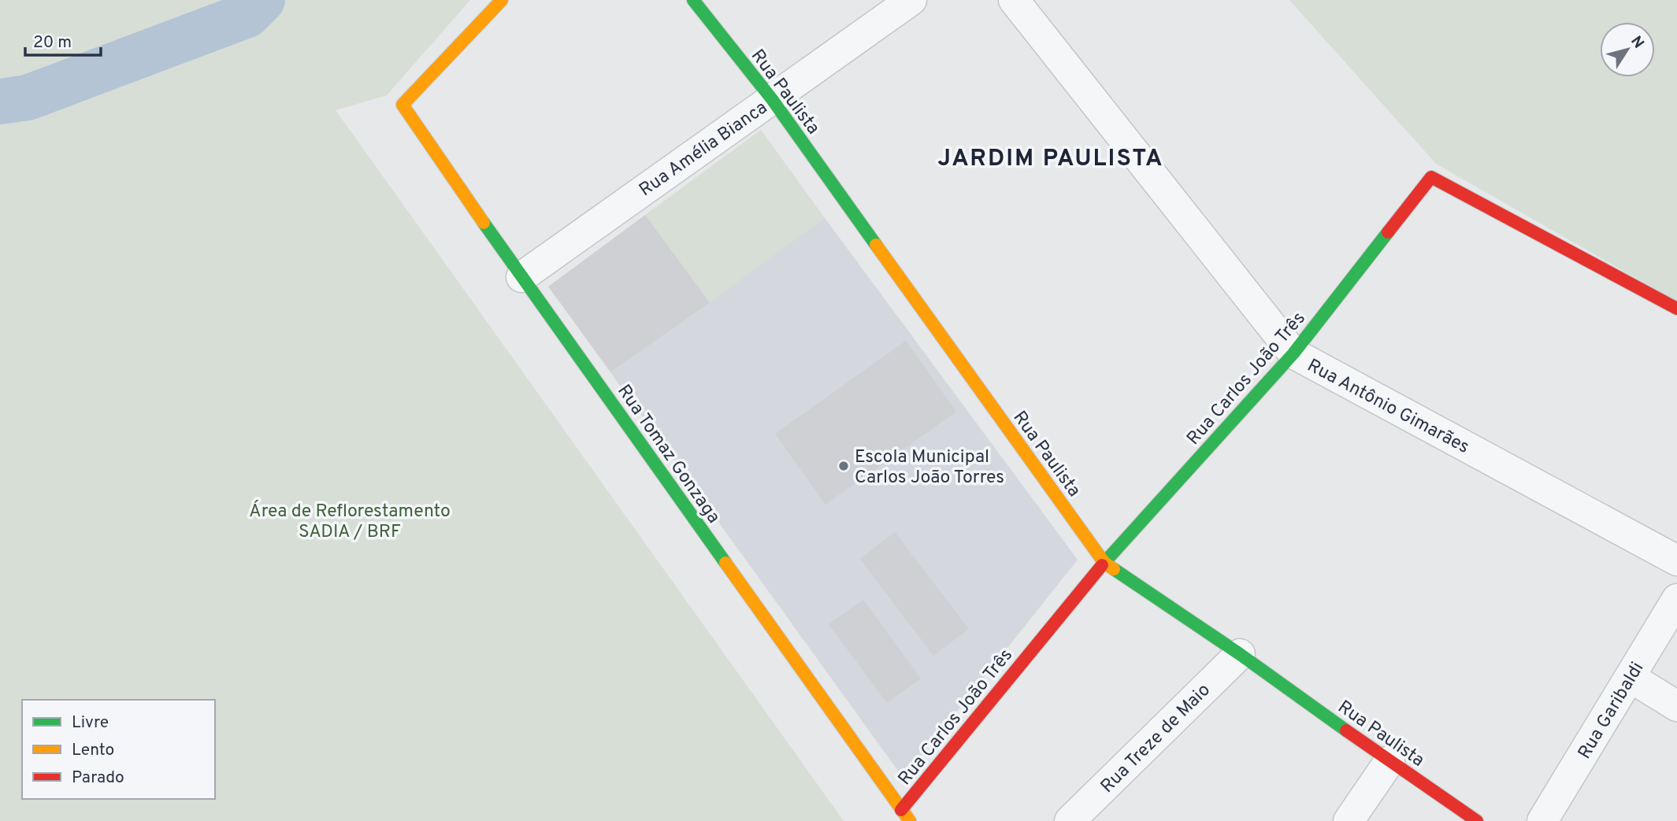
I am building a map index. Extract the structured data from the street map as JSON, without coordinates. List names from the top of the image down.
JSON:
{
  "streets": {
    "street": [
      "Rua Paulista",
      "Rua Amélia Bianca",
      "Rua Carlos João Três",
      "Rua Antônio Gimarães",
      "Rua Tomaz Gonzaga",
      "Rua Garibaldi",
      "Rua Treze de Maio"
    ]
  },
  "crossings": [
    ["Rua Paulista", "Rua Amélia Bianca"],
    ["Rua Paulista", "Rua Carlos João Três"],
    ["Rua Paulista", "Rua Treze de Maio"],
    ["Rua Amélia Bianca", "Rua Tomaz Gonzaga"],
    ["Rua Carlos João Três", "Rua Antônio Gimarães"],
    ["Rua Carlos João Três", "Rua Tomaz Gonzaga"]
  ],
  "districts": ["JARDIM PAULISTA"],
  "parks": ["Área de Reflorestamento SADIA / BRF"],
  "places": ["Escola Municipal Carlos João Torres"],
  "legend": ["Livre", "Lento", "Parado"],
  "scale_bar": "20 m",
  "north": "top right"
}
